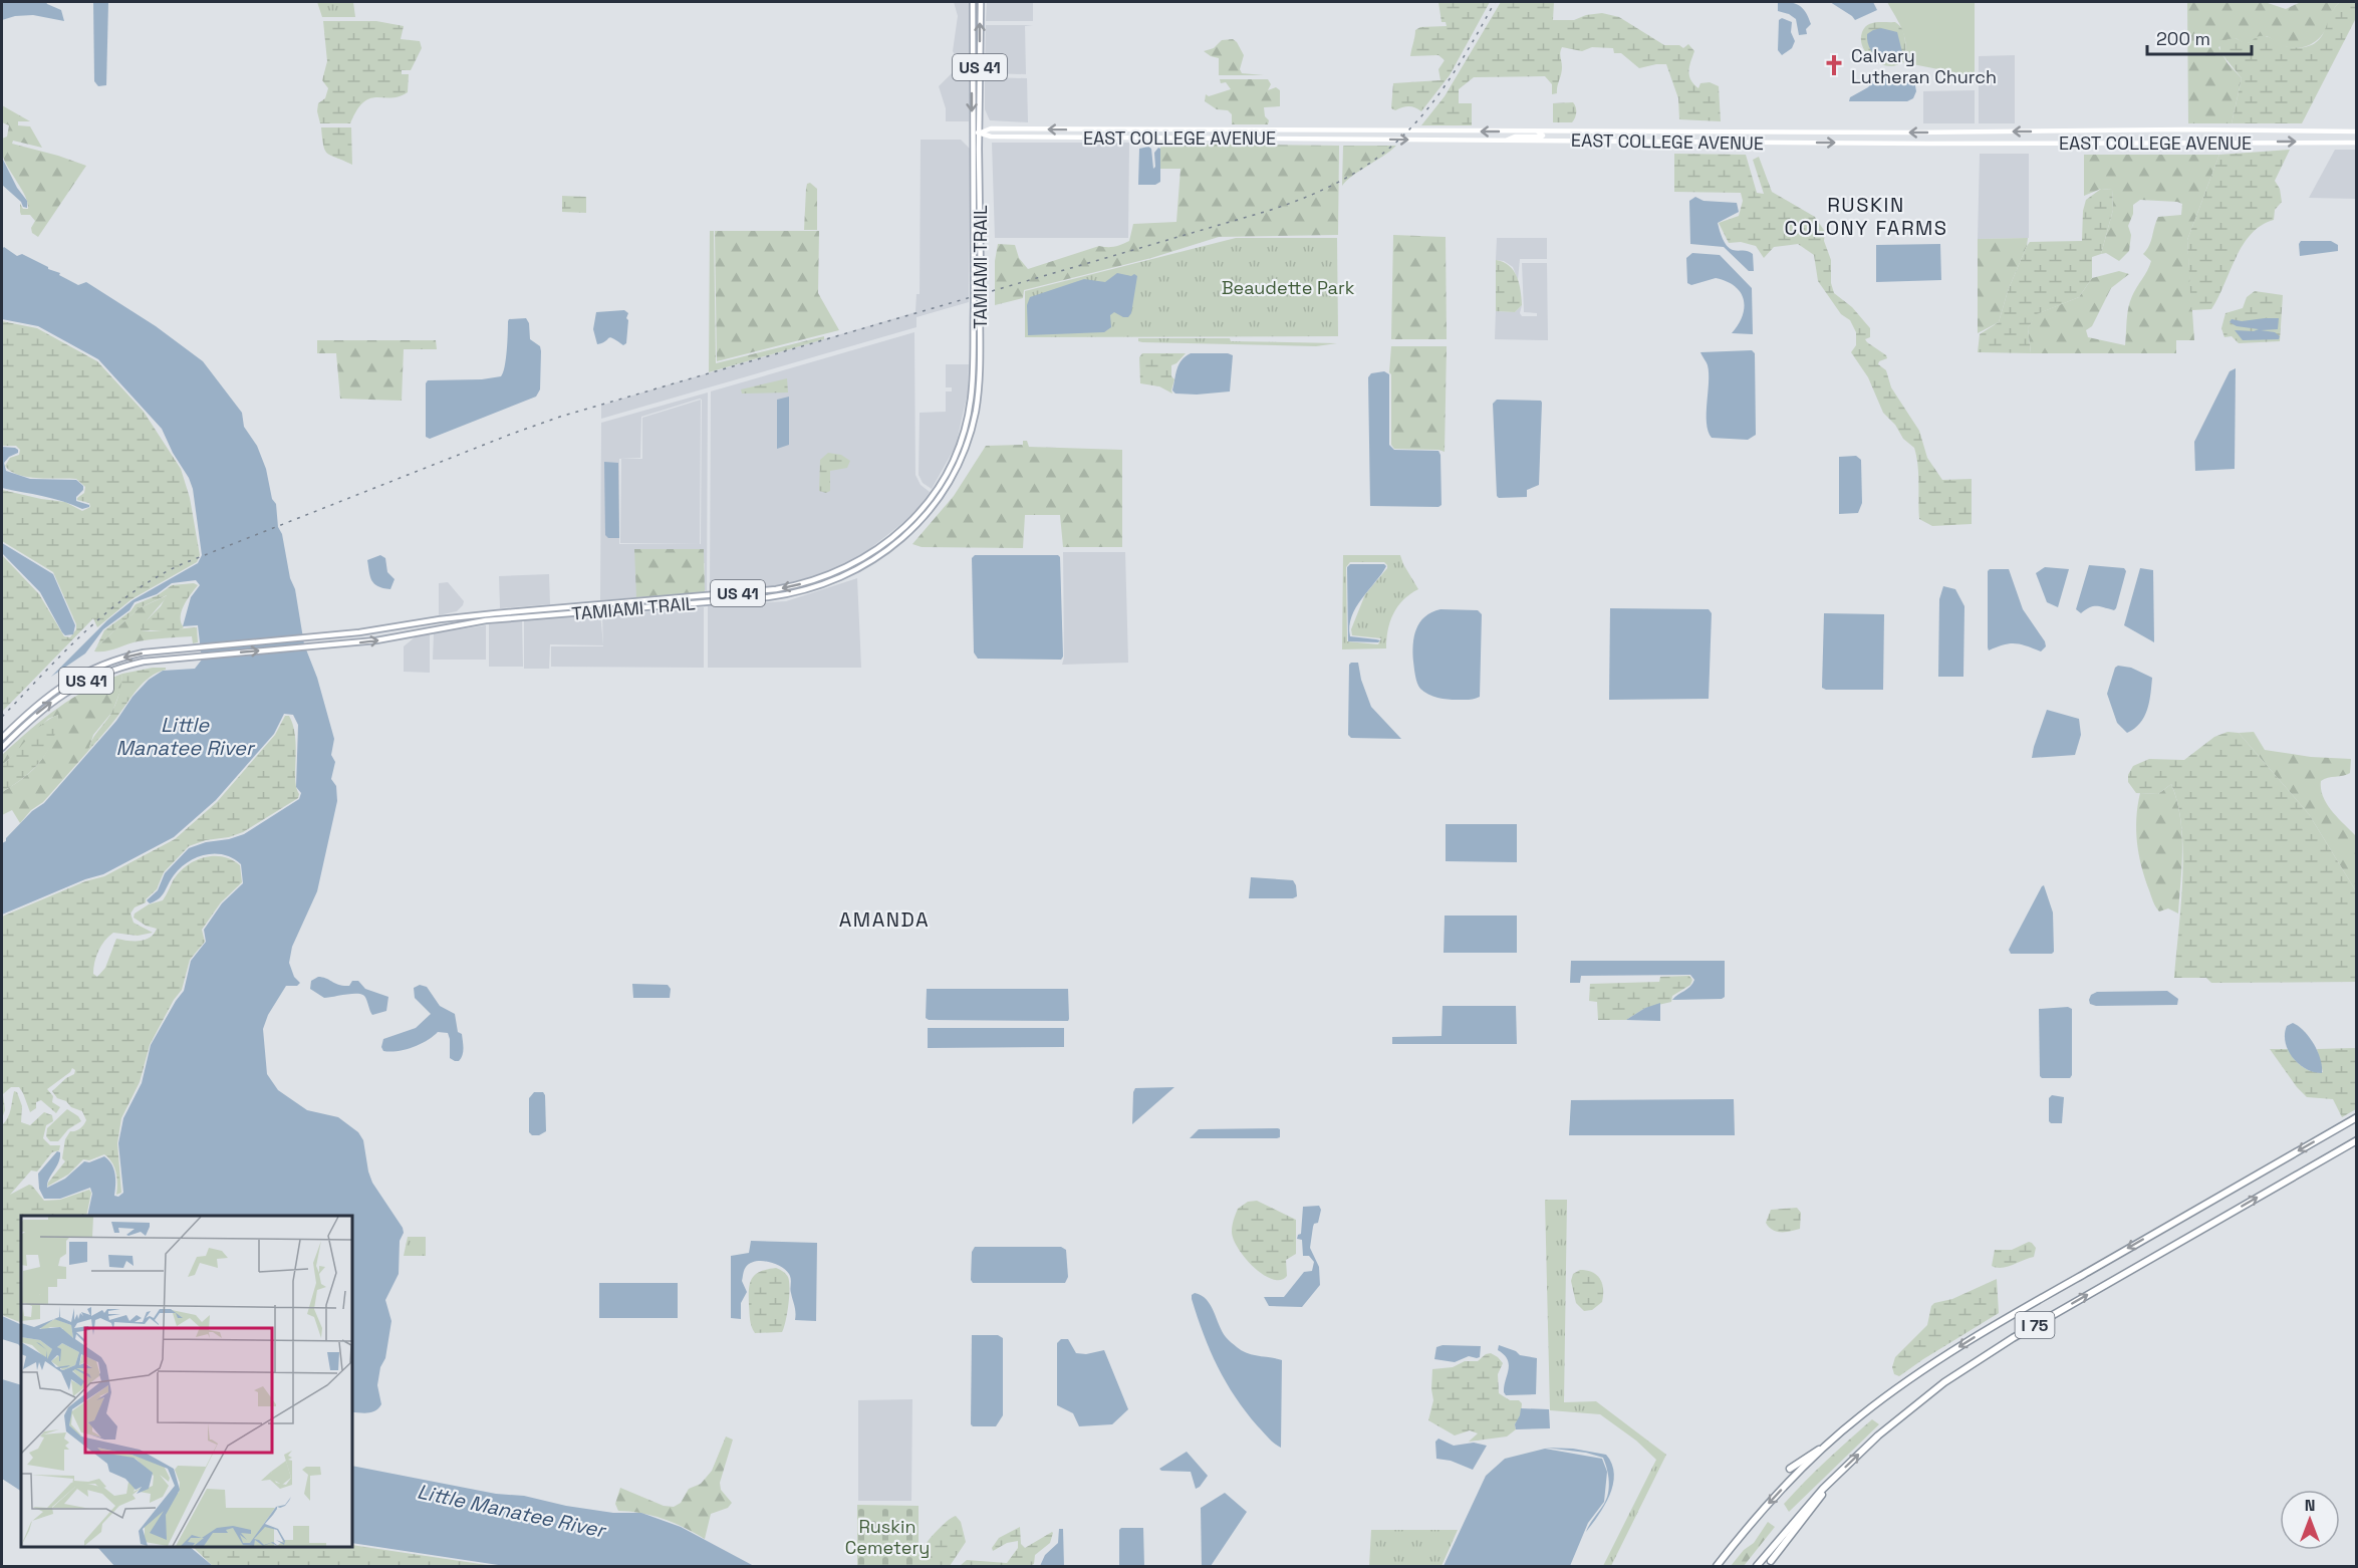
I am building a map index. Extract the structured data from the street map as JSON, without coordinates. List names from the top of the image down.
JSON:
{
  "streets": {
    "highway": ["I 75"],
    "main road": ["US 41", "EAST COLLEGE AVENUE", "TAMIAMI TRAIL"]
  },
  "crossings": [
    ["EAST COLLEGE AVENUE", "TAMIAMI TRAIL"]
  ],
  "districts": ["RUSKIN COLONY FARMS", "AMANDA"],
  "water": ["Little Manatee River"],
  "parks": ["Beaudette Park", "Ruskin Cemetery"],
  "places": {
    "church": ["Calvary Lutheran Church"]
  },
  "scale_bar": "200 m",
  "north": "top"
}
